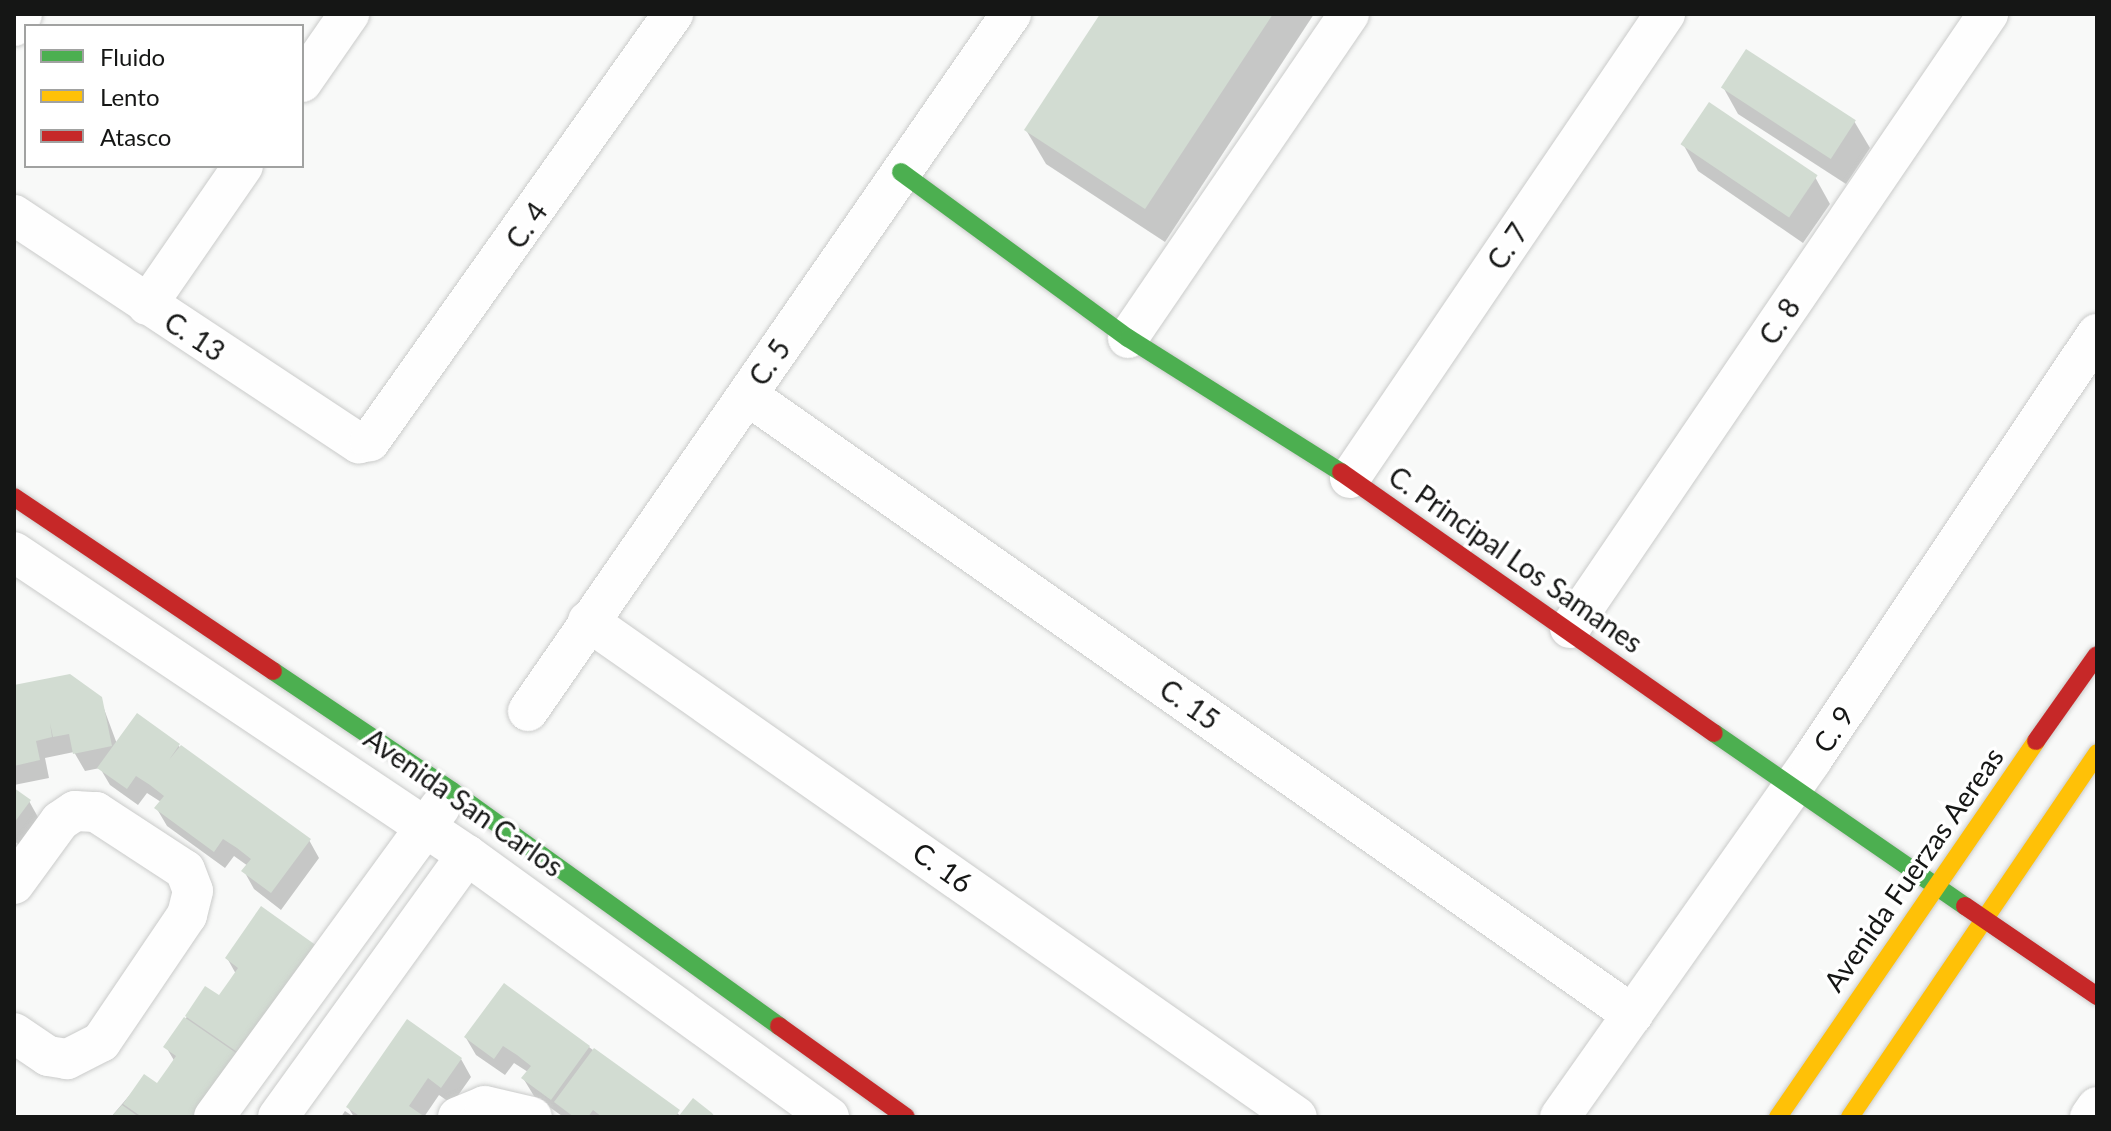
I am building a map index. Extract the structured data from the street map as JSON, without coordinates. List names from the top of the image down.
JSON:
{
  "streets": {
    "street": [
      "C. 4",
      "C. 7",
      "C. 8",
      "C. 13",
      "C. 5",
      "C. Principal Los Samanes",
      "C. 15",
      "C. 9",
      "Avenida San Carlos",
      "C. 16",
      "Avenida Fuerzas Aereas"
    ]
  },
  "crossings": [
    ["C. 4", "C. 13"],
    ["C. 7", "C. Principal Los Samanes"],
    ["C. 8", "C. Principal Los Samanes"],
    ["C. 5", "C. Principal Los Samanes"],
    ["C. 5", "C. 15"],
    ["C. 5", "C. 16"],
    ["C. Principal Los Samanes", "C. 9"],
    ["C. Principal Los Samanes", "Avenida Fuerzas Aereas"],
    ["C. 15", "C. 9"]
  ],
  "legend": ["Fluido", "Lento", "Atasco"]
}
